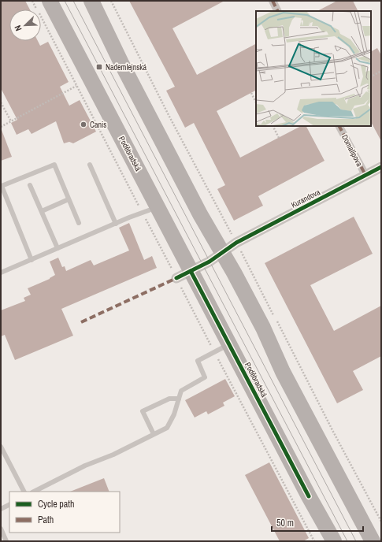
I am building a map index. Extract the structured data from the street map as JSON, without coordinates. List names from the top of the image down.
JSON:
{
  "streets": {
    "main road": ["Poděbradská"],
    "street": ["Domalípova", "Kurandova"]
  },
  "crossings": [
    ["Domalípova", "Kurandova"],
    ["Poděbradská", "Kurandova"]
  ],
  "places": {
    "transit": ["Nademlejnská"],
    "other": ["Canis"]
  },
  "legend": ["Cycle path", "Path"],
  "scale_bar": "50 m",
  "north": "bottom left"
}
